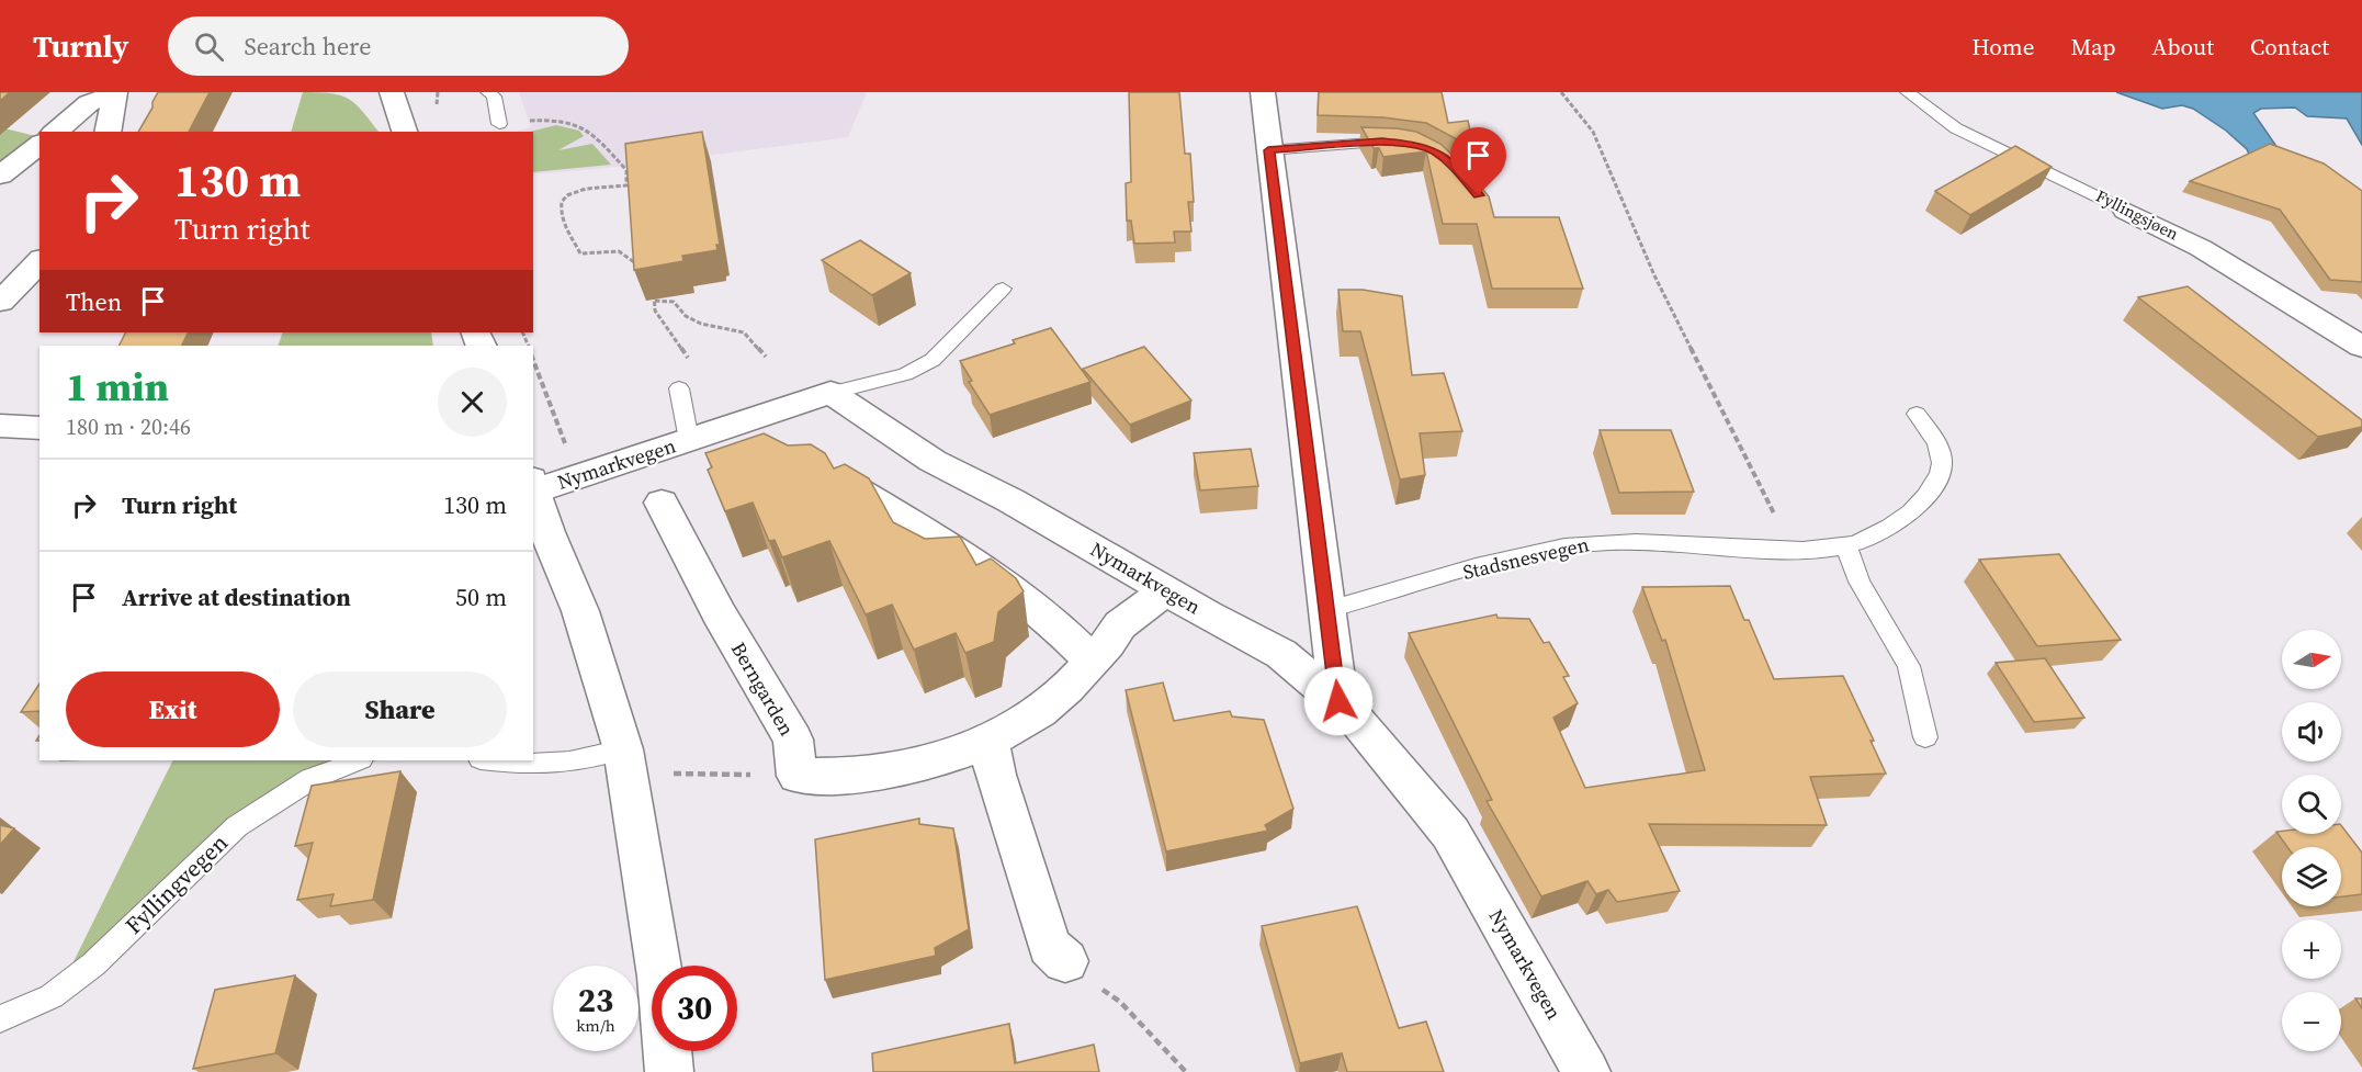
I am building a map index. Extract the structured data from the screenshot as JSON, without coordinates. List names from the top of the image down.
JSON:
{
  "streets": {
    "street": ["Fyllingsjøen", "Nymarkvegen", "Berngarden"],
    "lane": ["Stadsnesvegen", "Fyllingvegen"]
  },
  "north": "right",
  "page": {
    "header": "Turnly",
    "search": "Search here",
    "nav": [
      "Home",
      "Map",
      "About",
      "Contact"
    ],
    "turn": ["130 m", "Turn right"],
    "then": "Then",
    "heading": ["1 min", "180 m · 20:46"],
    "list": [
      {
        "name": "Turn right",
        "value": "130 m"
      },
      {
        "name": "Arrive at destination",
        "value": "50 m"
      }
    ],
    "map_buttons": ["+", "−"],
    "buttons": ["Exit", "Share"],
    "speed": "23 km/h",
    "limit": "30"
  }
}
